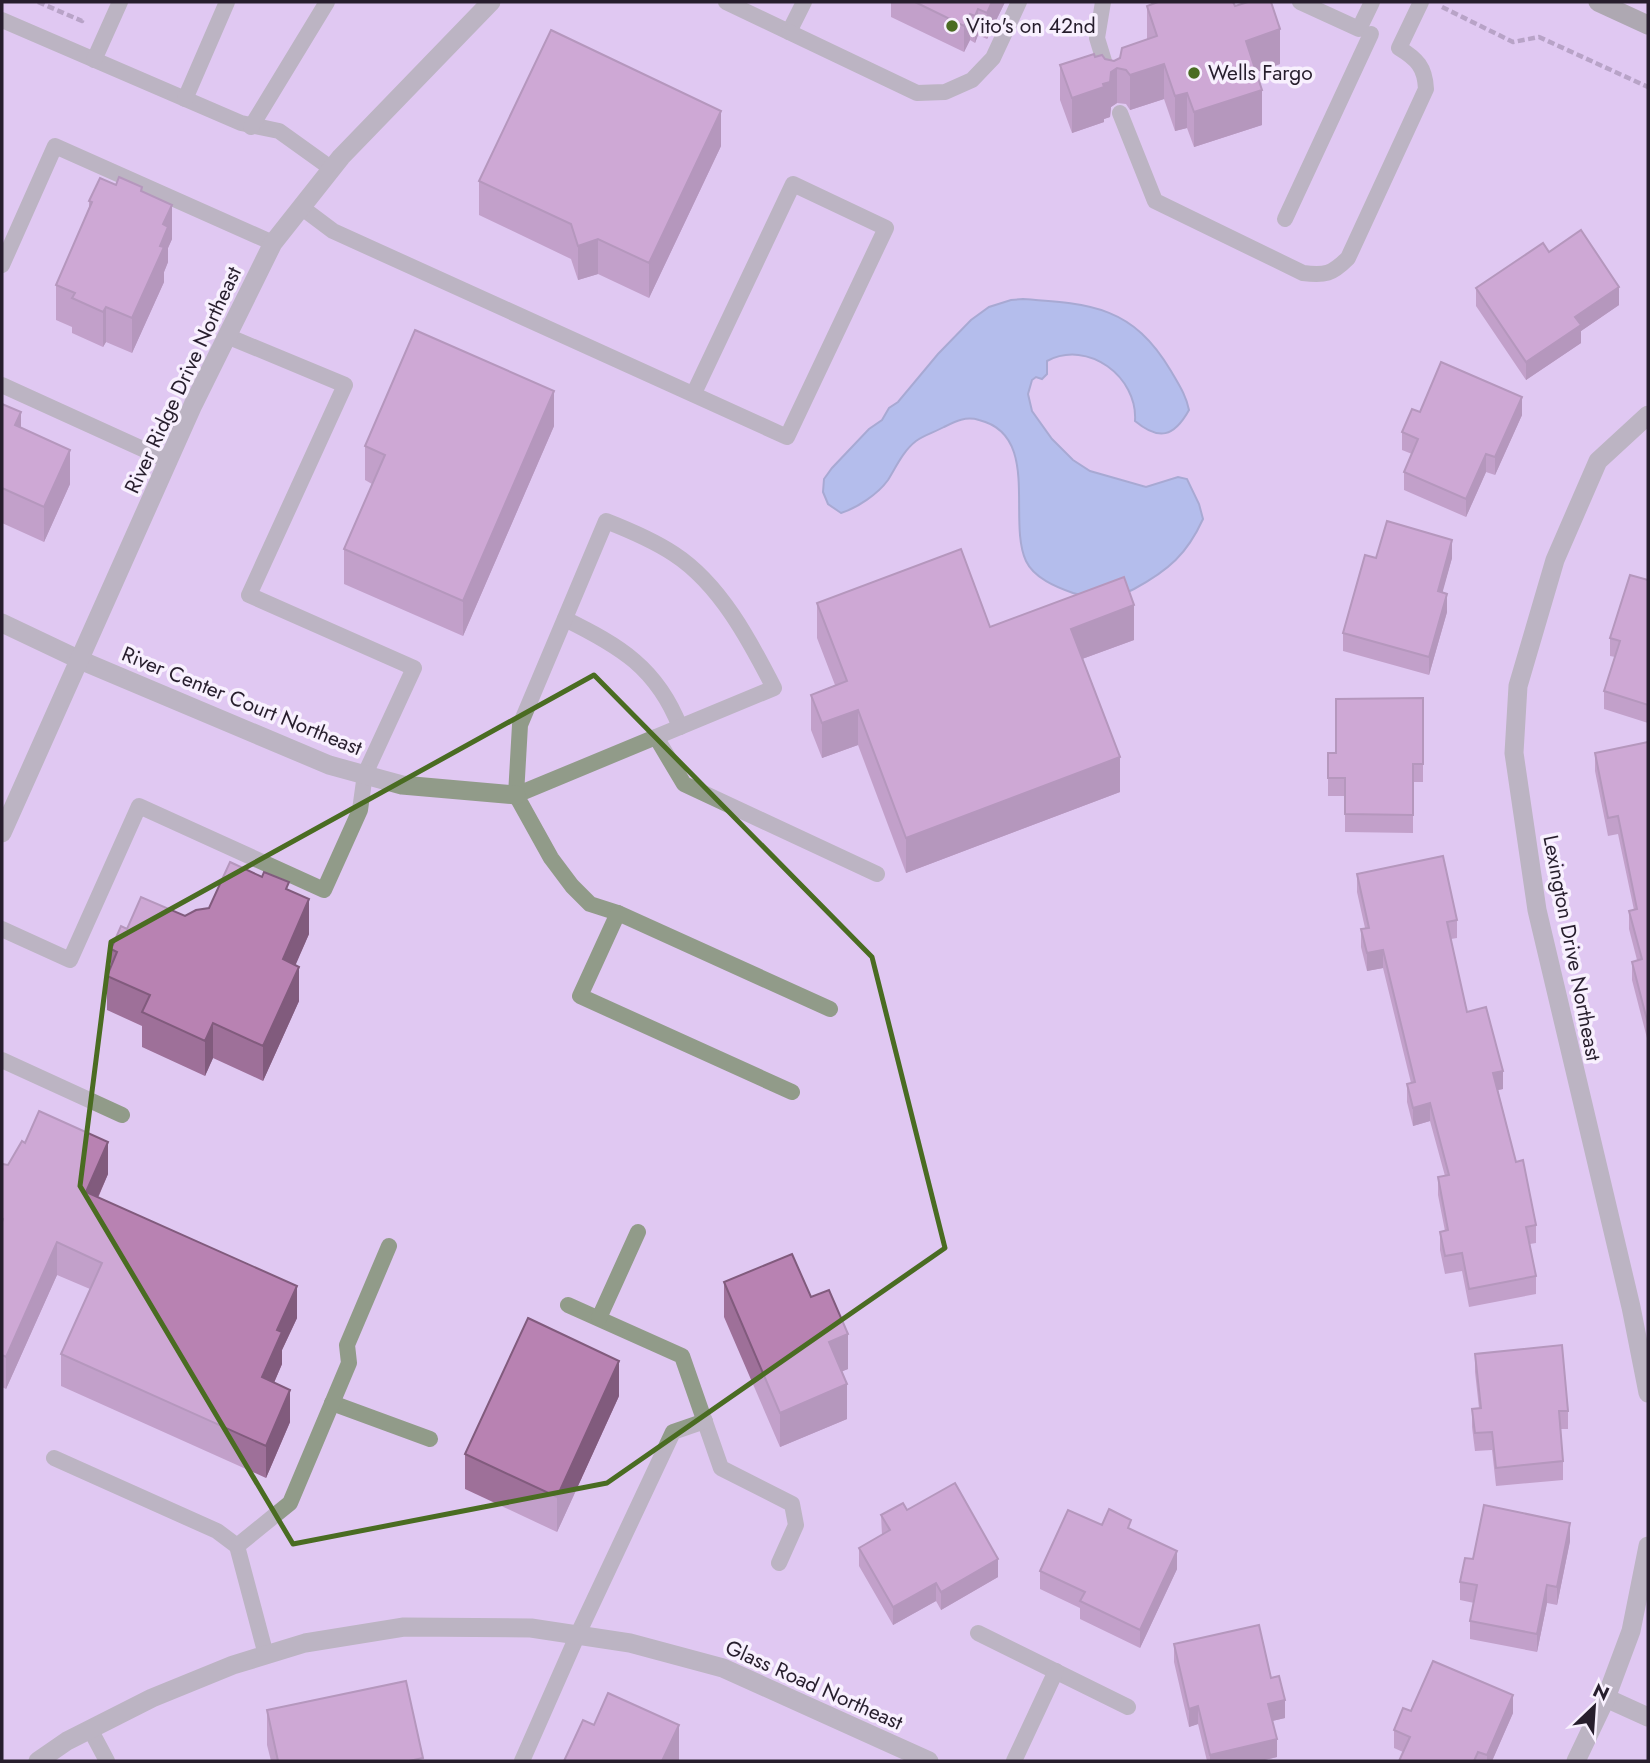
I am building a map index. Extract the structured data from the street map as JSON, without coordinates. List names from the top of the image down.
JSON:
{
  "streets": {
    "street": [
      "River Ridge Drive Northeast",
      "River Center Court Northeast",
      "Lexington Drive Northeast",
      "Glass Road Northeast"
    ]
  },
  "crossings": [
    ["River Ridge Drive Northeast", "River Center Court Northeast"]
  ],
  "places": ["Vito's on 42nd", "Wells Fargo"],
  "north": "top right"
}
